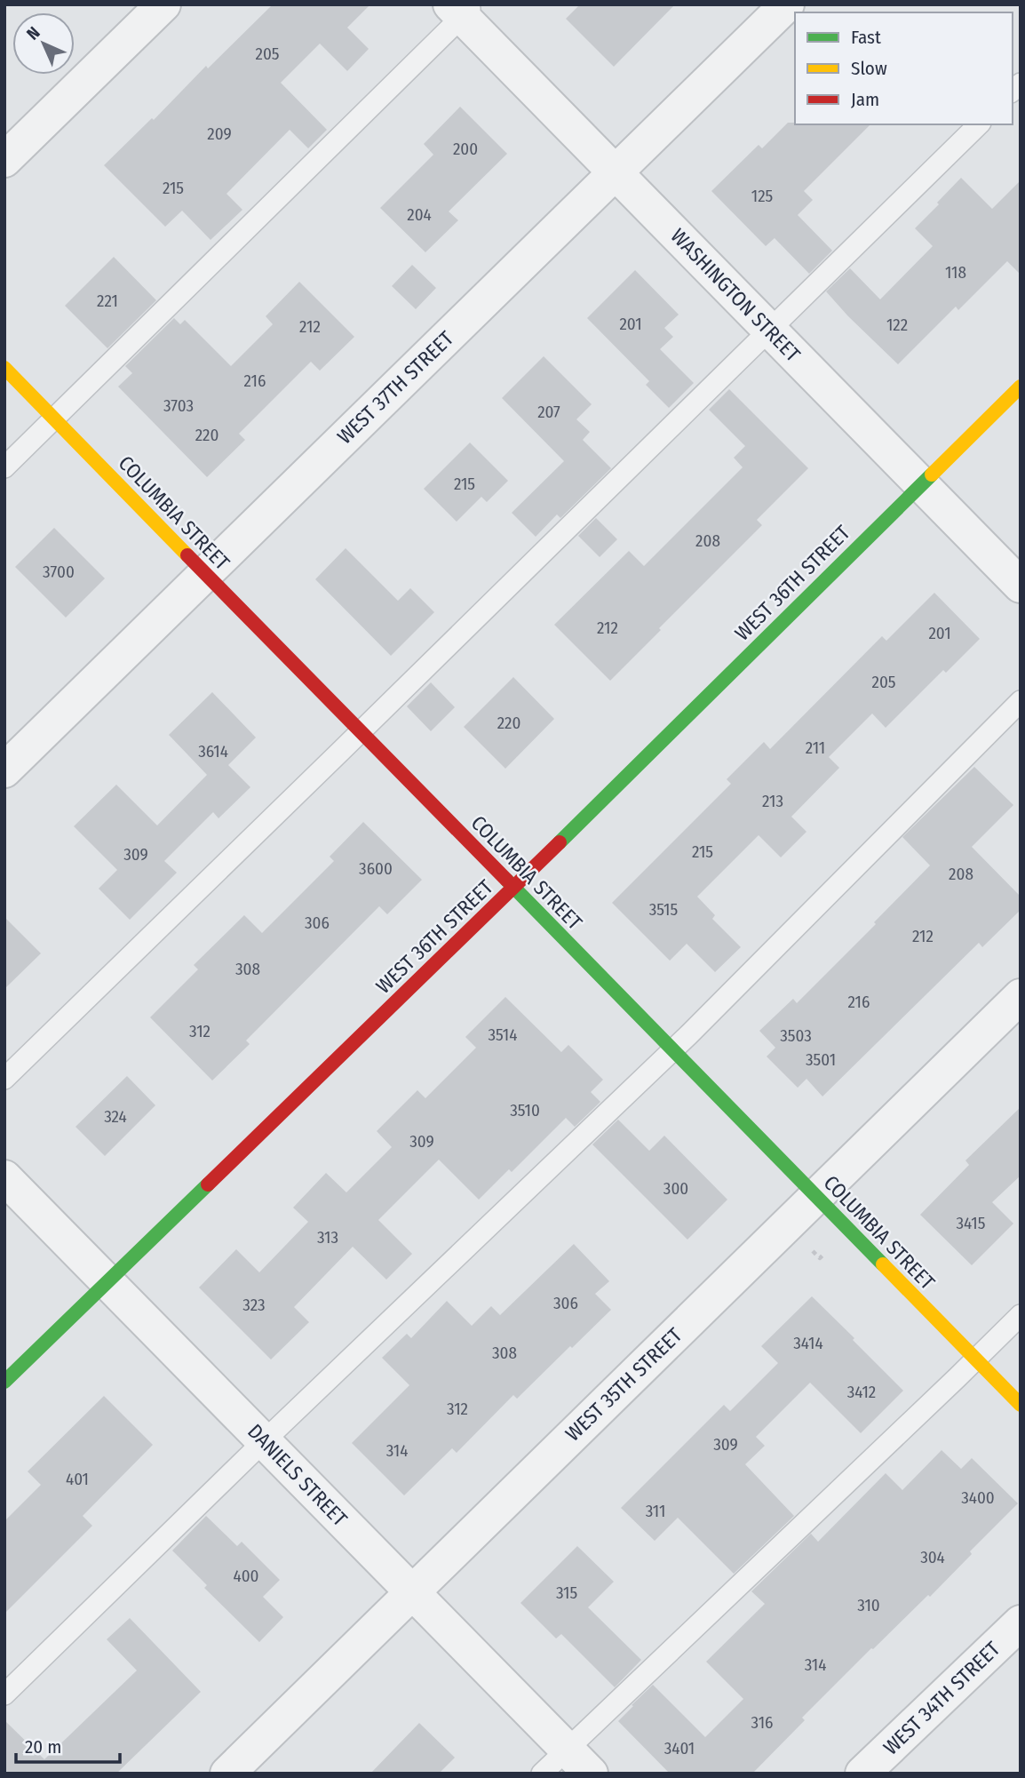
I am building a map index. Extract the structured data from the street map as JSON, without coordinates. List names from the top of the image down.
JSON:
{
  "streets": {
    "street": [
      "WASHINGTON STREET",
      "WEST 37TH STREET",
      "COLUMBIA STREET",
      "WEST 36TH STREET",
      "WEST 35TH STREET",
      "DANIELS STREET",
      "WEST 34TH STREET"
    ]
  },
  "crossings": [
    ["WASHINGTON STREET", "WEST 37TH STREET"],
    ["WASHINGTON STREET", "WEST 36TH STREET"],
    ["WEST 37TH STREET", "COLUMBIA STREET"],
    ["COLUMBIA STREET", "WEST 36TH STREET"],
    ["COLUMBIA STREET", "WEST 35TH STREET"],
    ["WEST 36TH STREET", "DANIELS STREET"],
    ["WEST 35TH STREET", "DANIELS STREET"]
  ],
  "house_numbers": [
    "205",
    "209",
    "200",
    "215",
    "125",
    "204",
    "118",
    "221",
    "201",
    "122",
    "212",
    "216",
    "3703",
    "207",
    "220",
    "215",
    "208",
    "3700",
    "212",
    "201",
    "205",
    "220",
    "211",
    "3614",
    "213",
    "215",
    "309",
    "3600",
    "208",
    "3515",
    "306",
    "212",
    "308",
    "216",
    "312",
    "3514",
    "3503",
    "3501",
    "3510",
    "324",
    "309",
    "300",
    "3415",
    "313",
    "306",
    "323",
    "3414",
    "308",
    "3412",
    "312",
    "309",
    "314",
    "401",
    "3400",
    "311",
    "304",
    "400",
    "315",
    "310",
    "314",
    "316",
    "3401"
  ],
  "legend": ["Fast", "Slow", "Jam"],
  "scale_bar": "20 m",
  "north": "top left"
}
